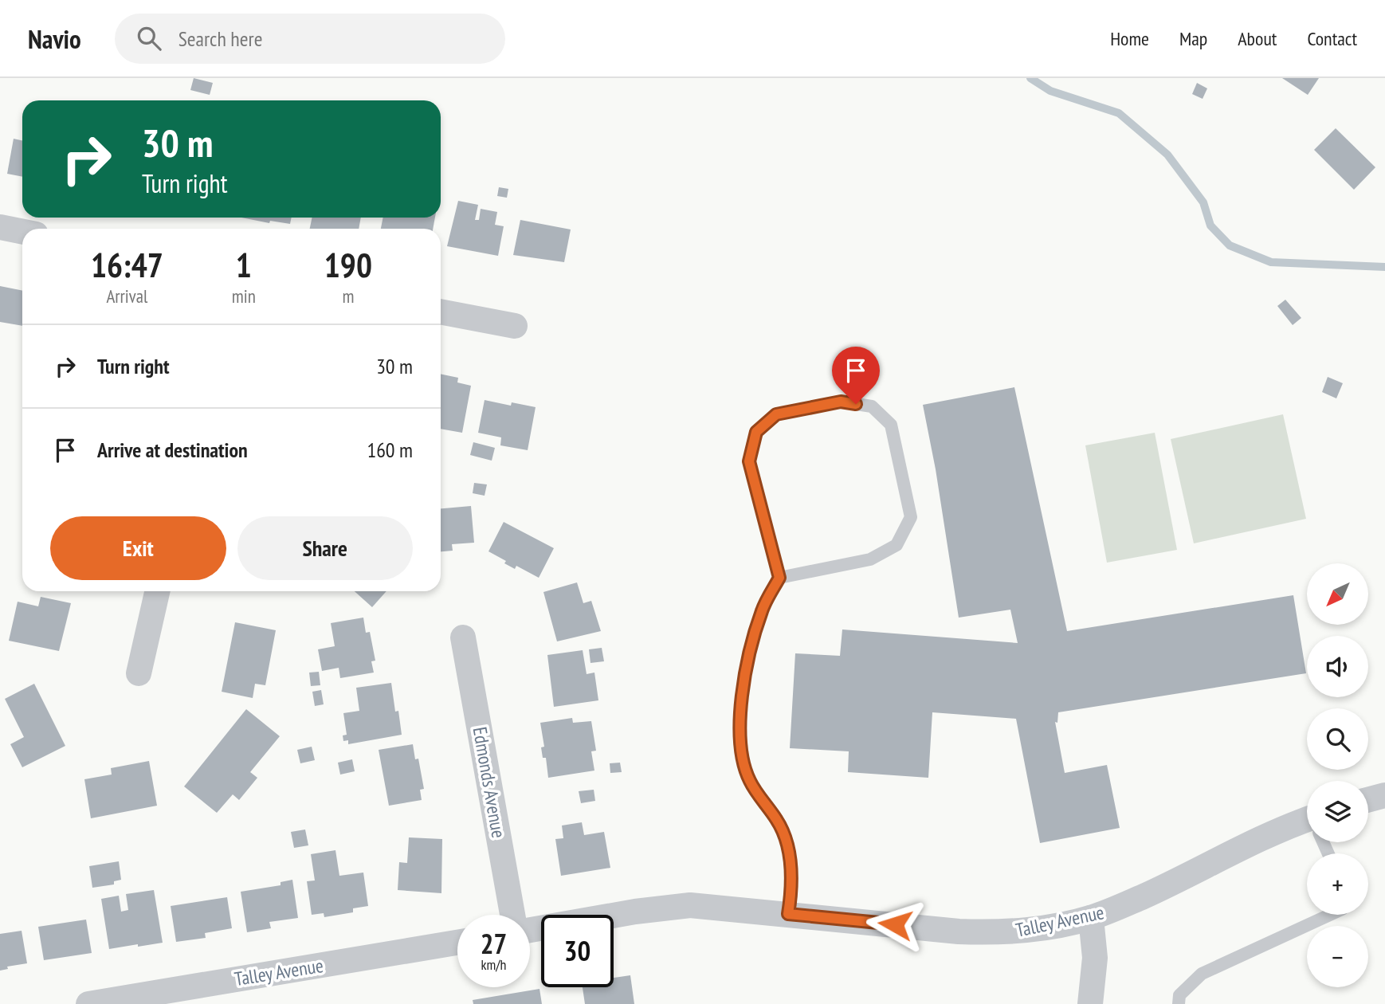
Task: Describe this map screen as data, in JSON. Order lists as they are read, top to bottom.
{
  "streets": {
    "street": ["Edmonds Avenue", "Talley Avenue"]
  },
  "north": "bottom left",
  "page": {
    "header": "Navio",
    "search": "Search here",
    "nav": [
      "Home",
      "Map",
      "About",
      "Contact"
    ],
    "turn": ["30 m", "Turn right"],
    "eta": [
      "16:47",
      "Arrival",
      "1",
      "min",
      "190",
      "m"
    ],
    "list": [
      {
        "name": "Turn right",
        "value": "30 m"
      },
      {
        "name": "Arrive at destination",
        "value": "160 m"
      }
    ],
    "buttons": ["Exit", "Share"],
    "map_buttons": ["+", "−"],
    "speed": "27 km/h",
    "limit": "30"
  }
}
